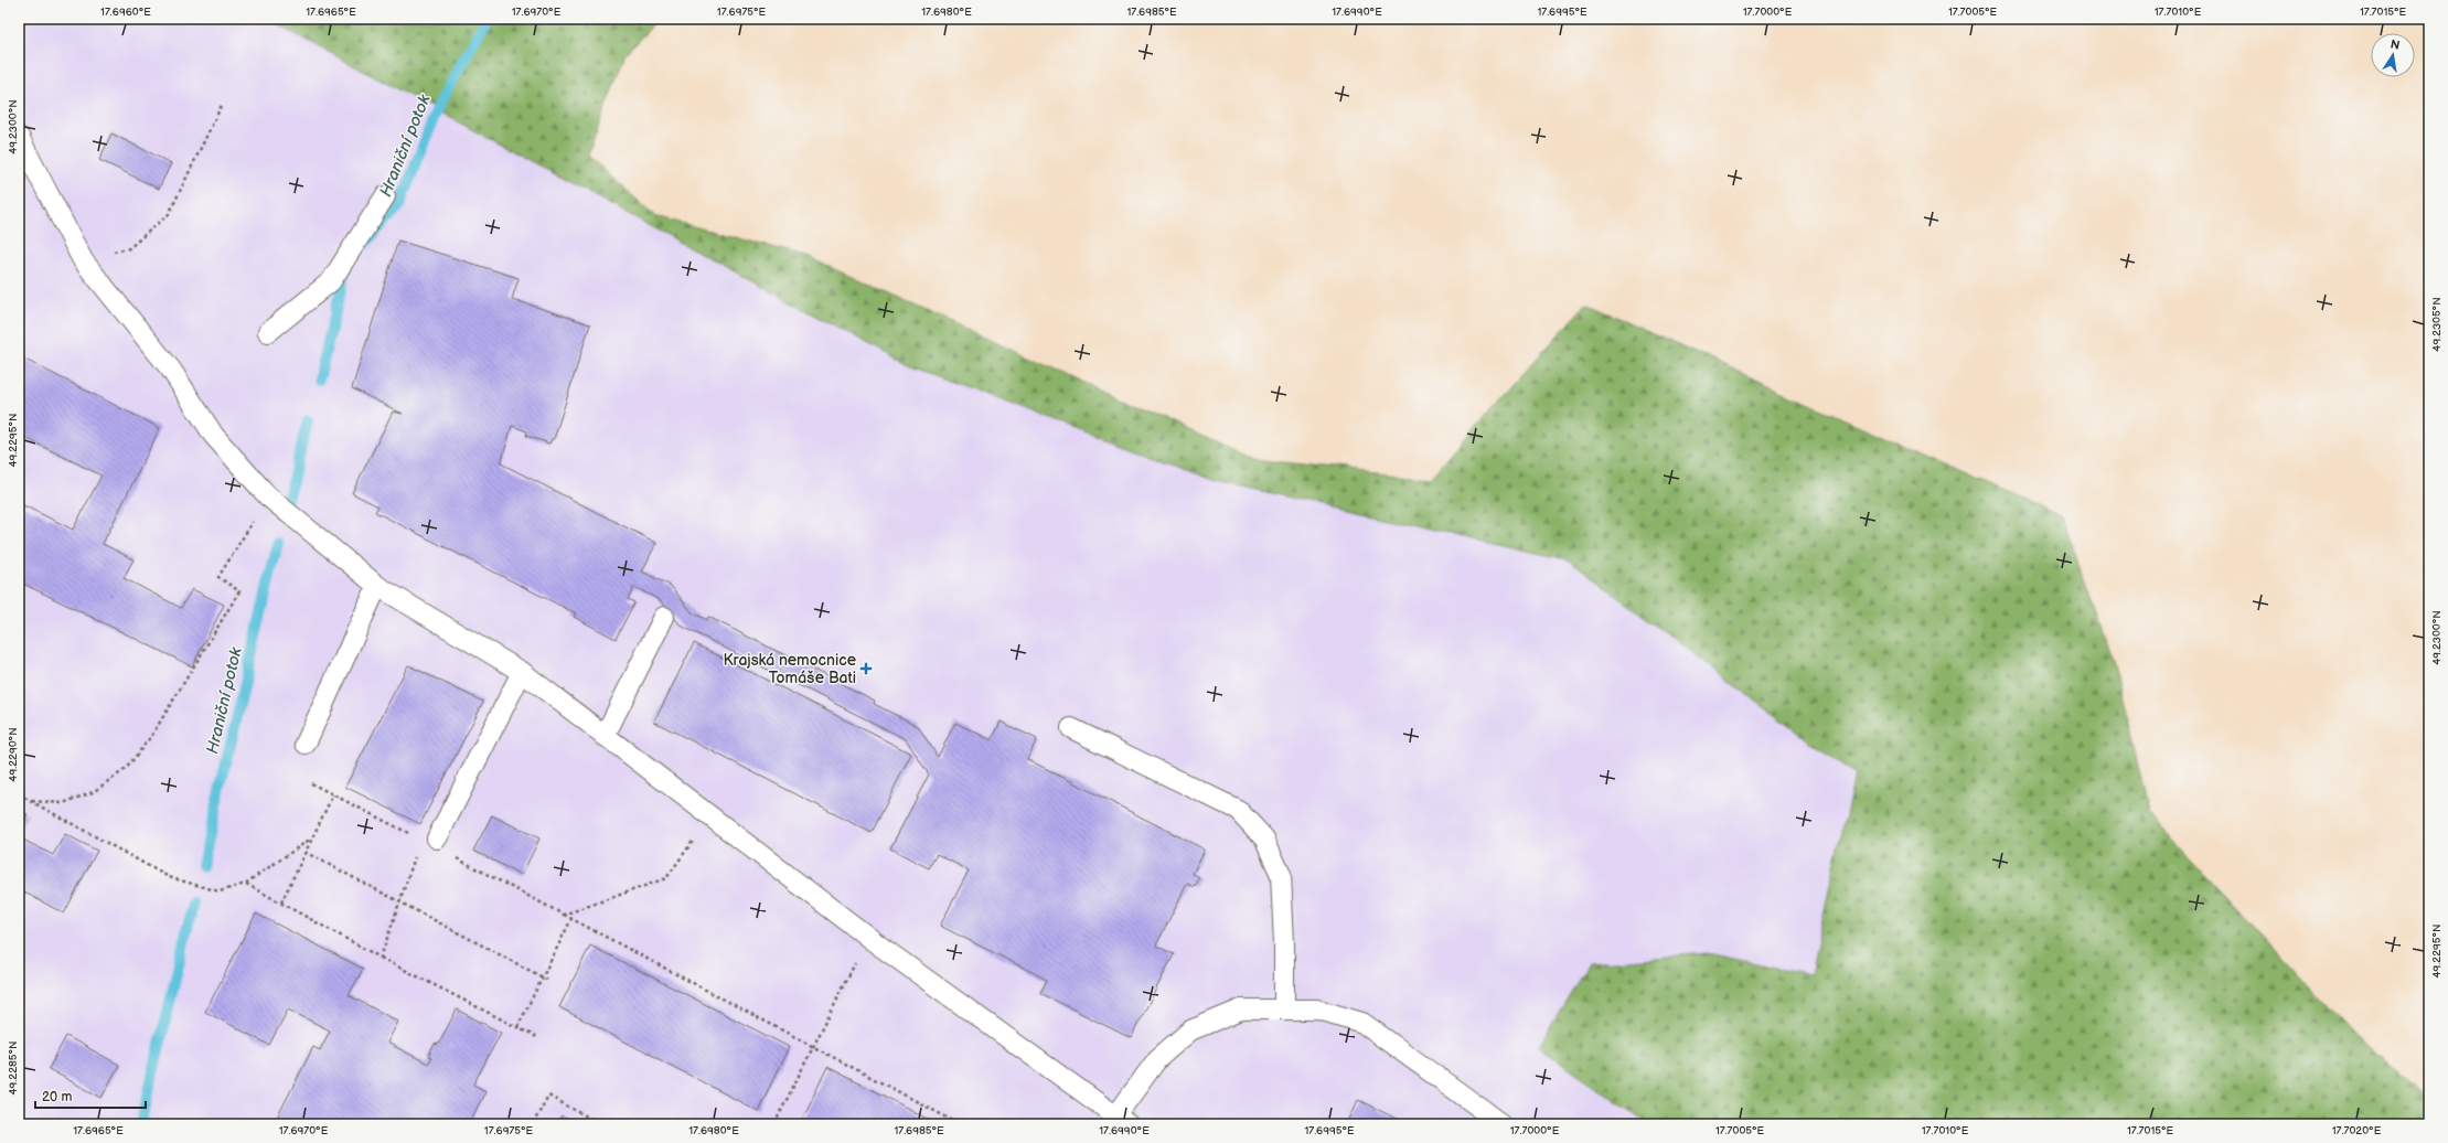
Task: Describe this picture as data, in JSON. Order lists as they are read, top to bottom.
{
  "water": ["Hraniční potok"],
  "places": {
    "health": ["Krajská nemocnice Tomáše Bati"]
  },
  "scale_bar": "20 m",
  "north": "top",
  "coordinates": [
    "17.6960°E",
    "17.6965°E",
    "17.6970°E",
    "17.6975°E",
    "17.6980°E",
    "17.6985°E",
    "17.6990°E",
    "17.6995°E",
    "17.7000°E",
    "17.7005°E",
    "17.7010°E",
    "17.7015°E",
    "49.2300°N",
    "49.2305°N",
    "49.2295°N",
    "49.2290°N",
    "49.2285°N",
    "17.7020°E"
  ]
}
